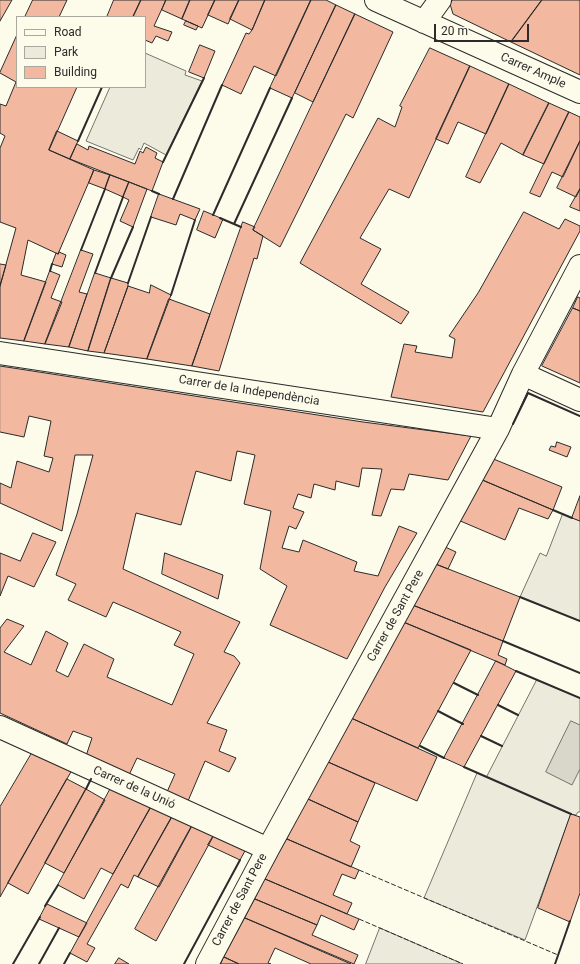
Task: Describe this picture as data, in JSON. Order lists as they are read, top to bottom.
{
  "streets": {
    "street": [
      "Carrer Ample",
      "Carrer de la Independència",
      "Carrer de Sant Pere",
      "Carrer de la Unió"
    ]
  },
  "crossings": [
    ["Carrer de la Independència", "Carrer de Sant Pere"],
    ["Carrer de Sant Pere", "Carrer de la Unió"]
  ],
  "legend": ["Road", "Park", "Building"],
  "scale_bar": "20 m"
}
